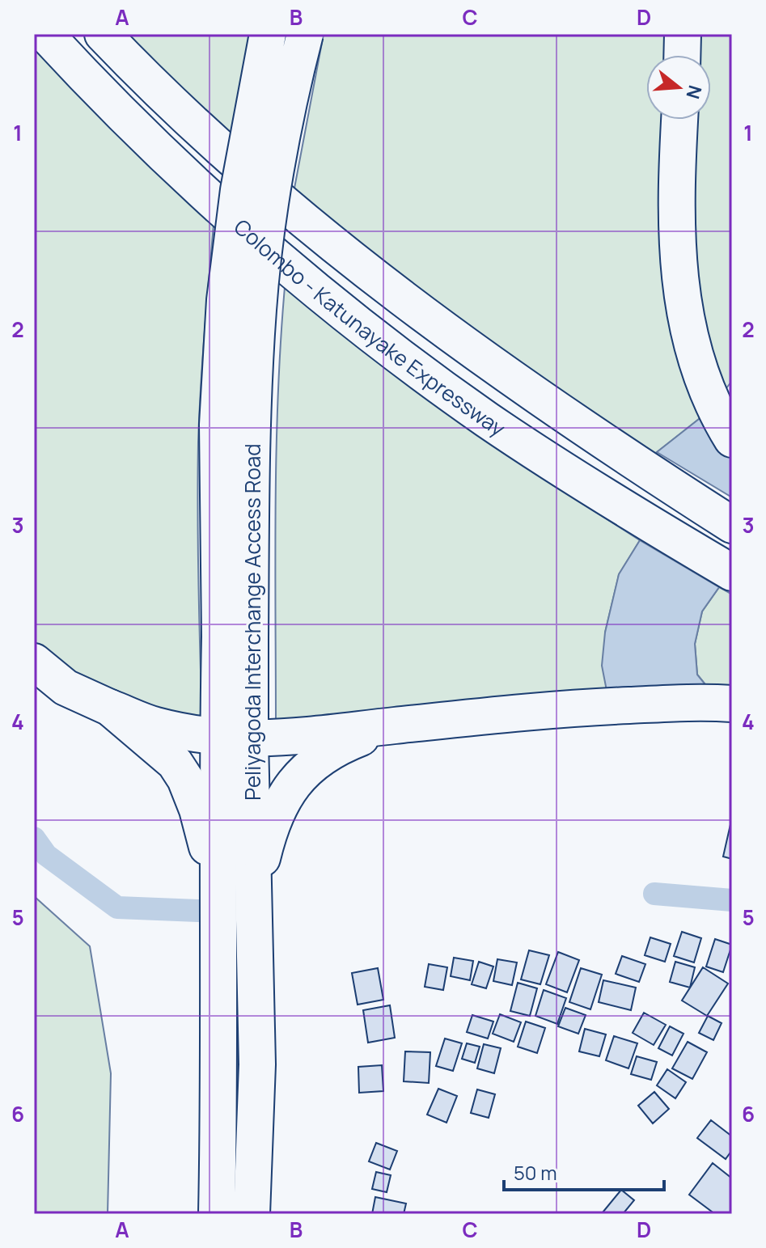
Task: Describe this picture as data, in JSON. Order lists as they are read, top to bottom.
{
  "streets": {
    "highway": ["Colombo - Katunayake Expressway", "Peliyagoda Interchange Access Road"]
  },
  "scale_bar": "50 m",
  "north": "right",
  "grid": {
    "columns": [
      "A",
      "B",
      "C",
      "D"
    ],
    "rows": [
      "1",
      "2",
      "3",
      "4",
      "5",
      "6"
    ]
  }
}
